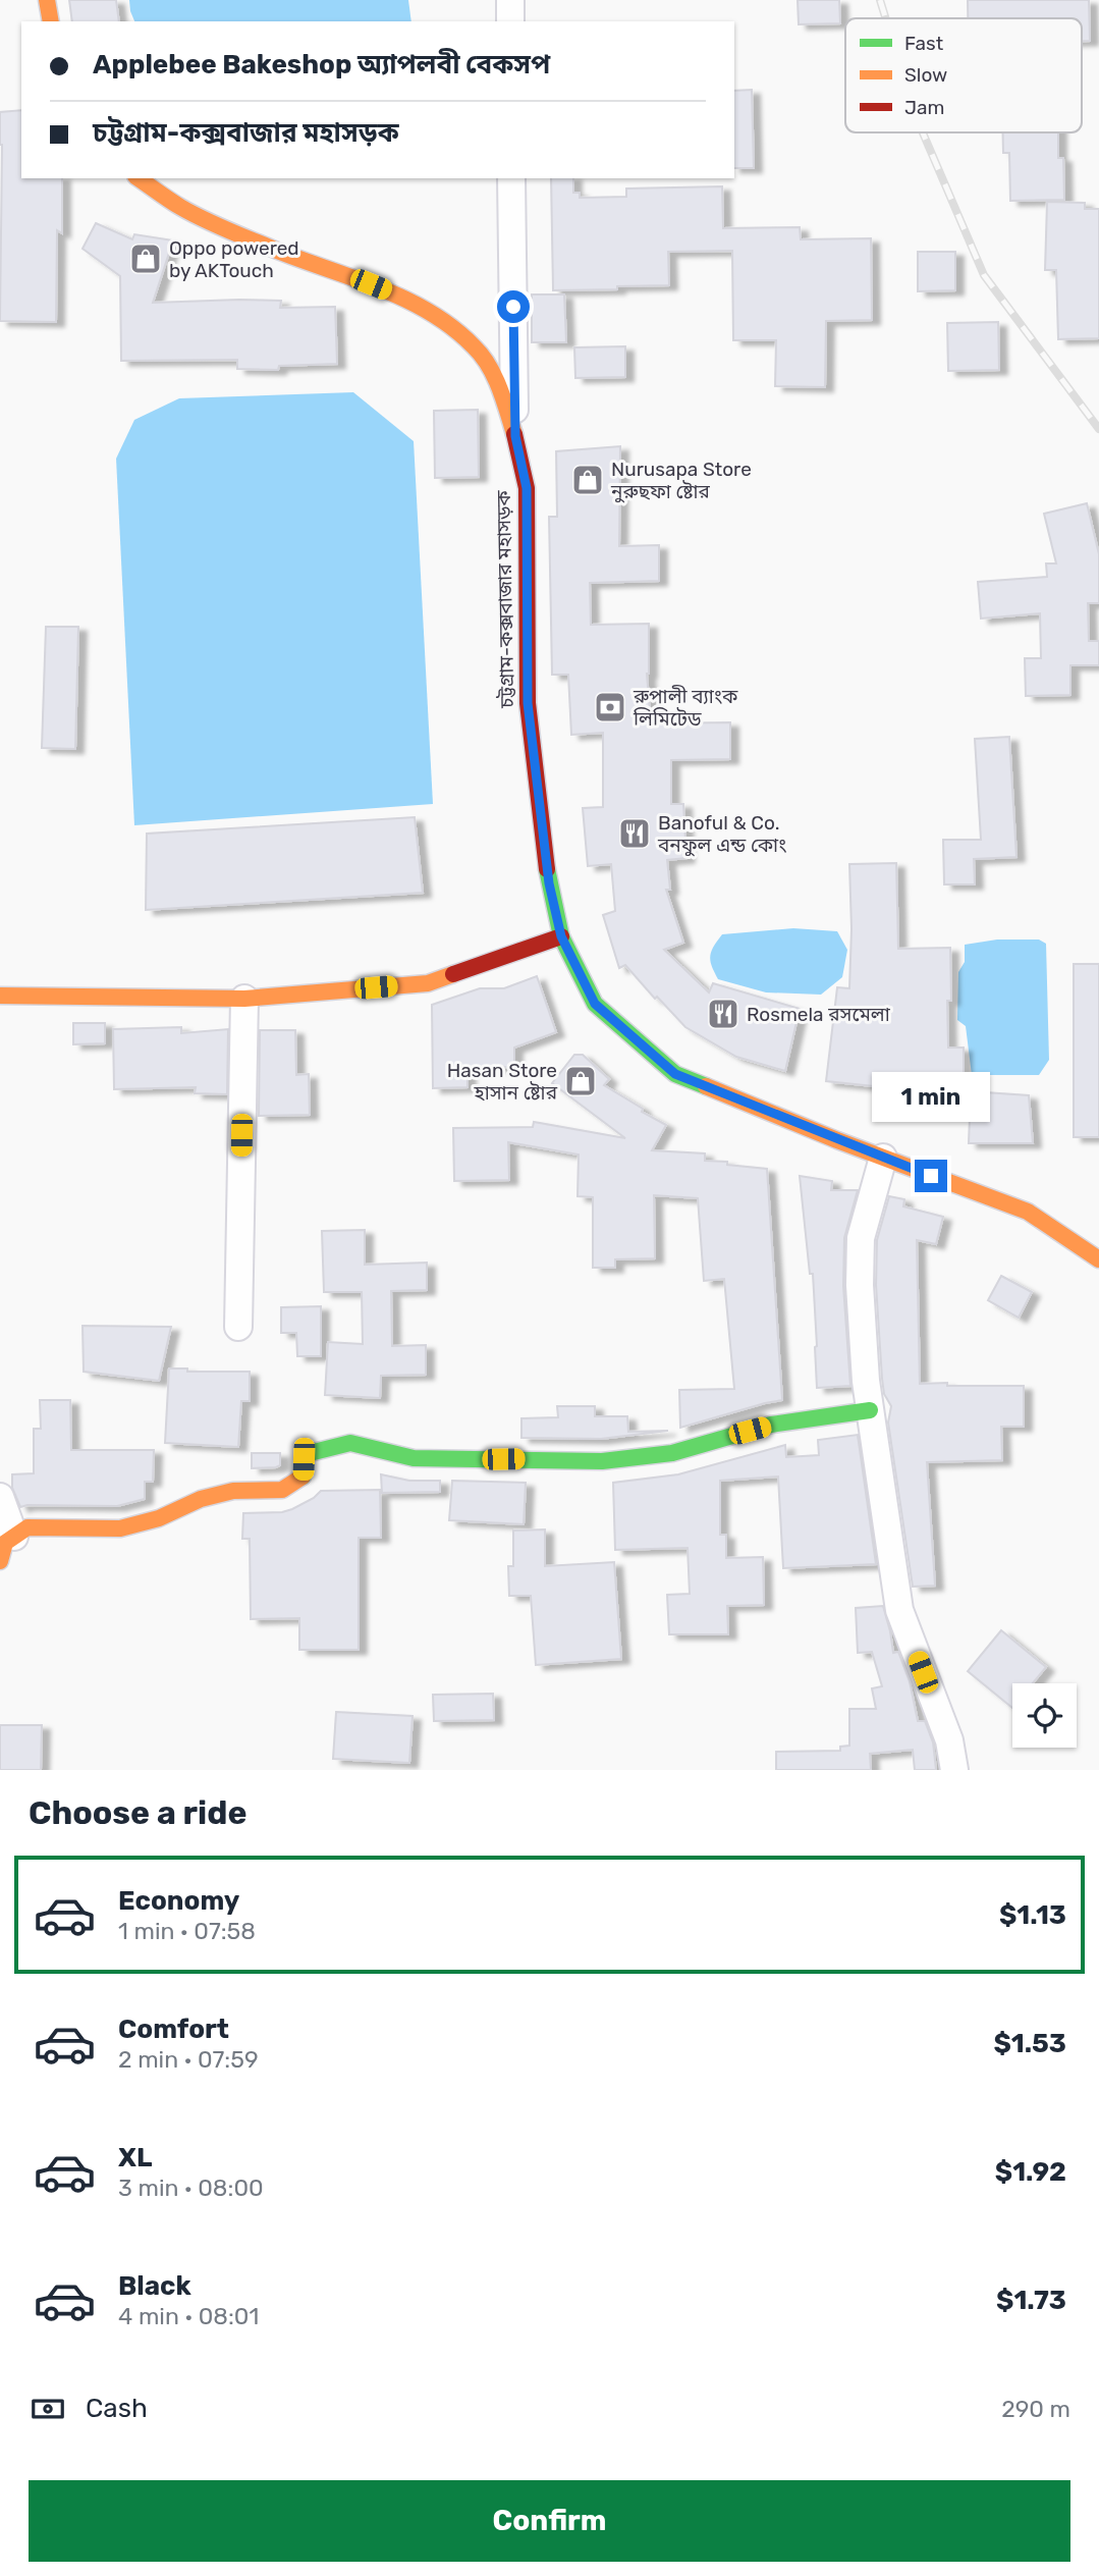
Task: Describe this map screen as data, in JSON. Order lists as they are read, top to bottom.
{
  "streets": {
    "main road": ["চট্টগ্রাম-কক্সবাজার মহাসড়ক"]
  },
  "places": {
    "shop": ["Oppo powered by AKTouch", "Nurusapa Store নুরুছফা ষ্টোর", "Hasan Store হাসান ষ্টোর"],
    "bank": ["রুপালী ব্যাংক লিমিটেড"],
    "restaurant": ["Banoful & Co. বনফুল এন্ড কোং", "Rosmela রসমেলা"]
  },
  "legend": ["Fast", "Slow", "Jam"],
  "page": {
    "banner": ["Applebee Bakeshop অ্যাপলবী বেকসপ", "চট্টগ্রাম-কক্সবাজার মহাসড়ক"],
    "bubble": "1 min",
    "heading": "Choose a ride",
    "list": [
      {
        "name": "Economy",
        "note": "1 min · 07:58",
        "value": "$1.13"
      },
      {
        "name": "Comfort",
        "note": "2 min · 07:59",
        "value": "$1.53"
      },
      {
        "name": "XL",
        "note": "3 min · 08:00",
        "value": "$1.92"
      },
      {
        "name": "Black",
        "note": "4 min · 08:01",
        "value": "$1.73"
      }
    ],
    "pay": ["Cash", "290 m"],
    "buttons": "Confirm"
  }
}
